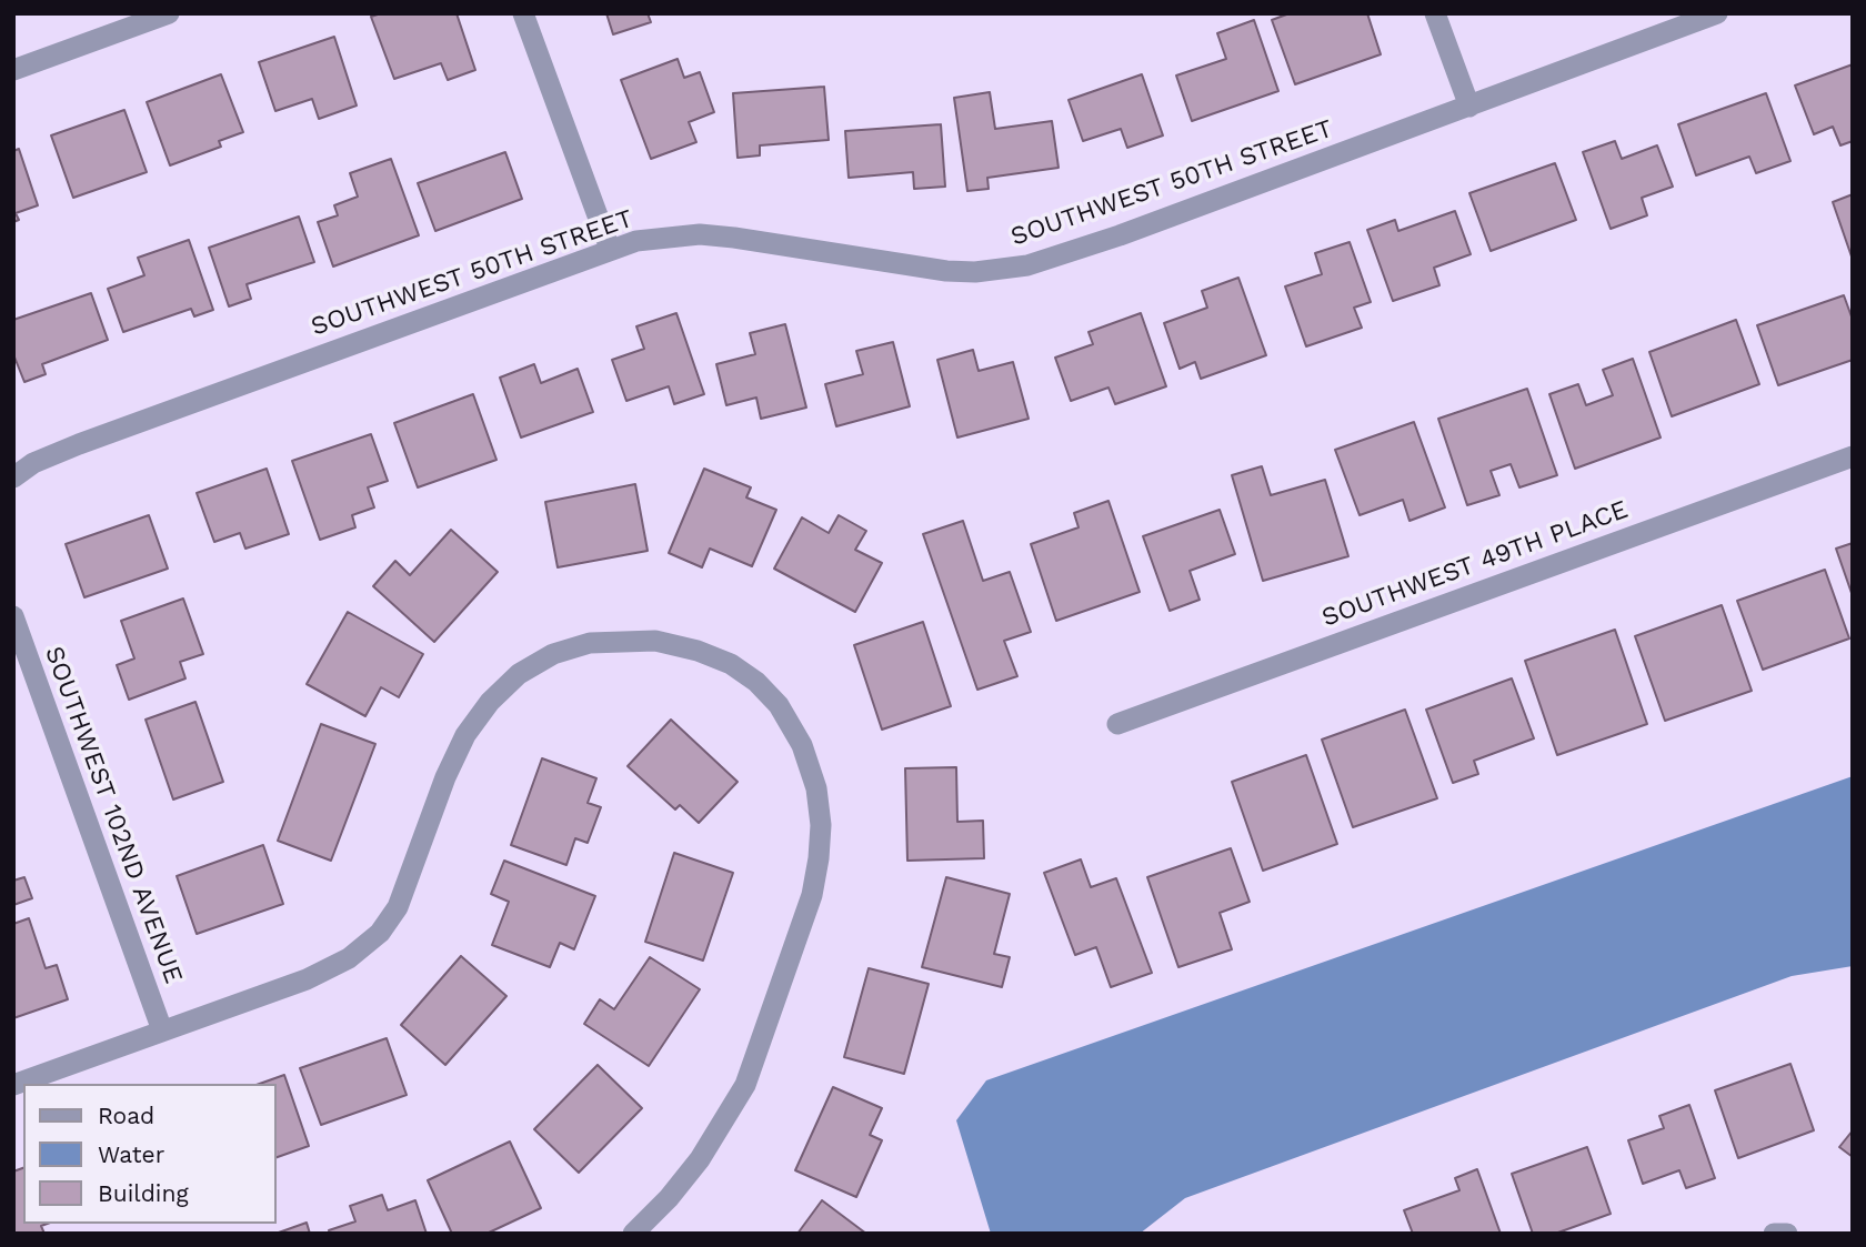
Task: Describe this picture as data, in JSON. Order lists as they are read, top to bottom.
{
  "streets": {
    "street": ["SOUTHWEST 50TH STREET", "SOUTHWEST 49TH PLACE", "SOUTHWEST 102ND AVENUE"]
  },
  "legend": ["Road", "Water", "Building"]
}
